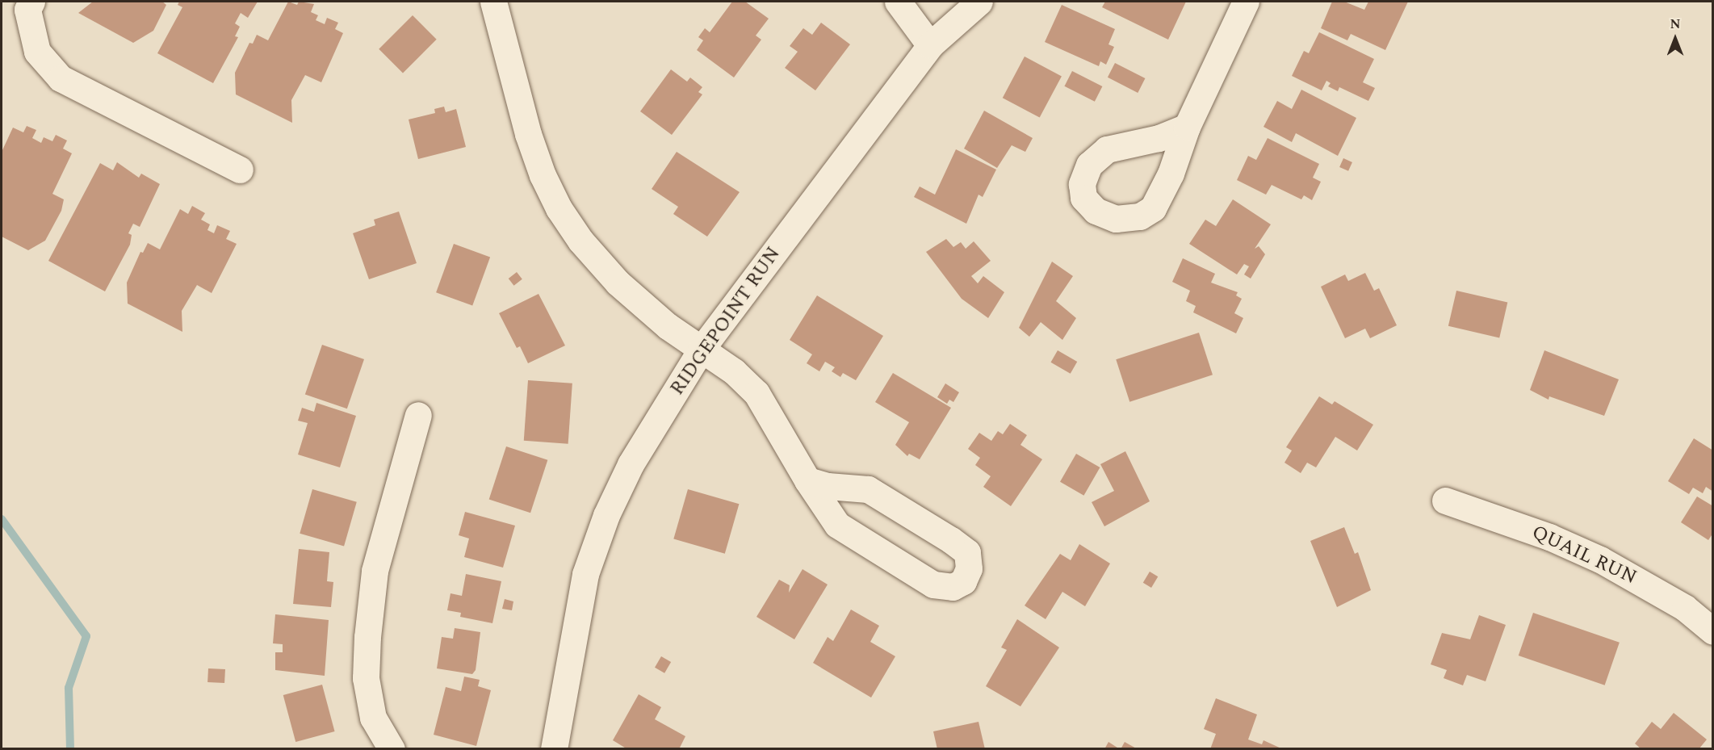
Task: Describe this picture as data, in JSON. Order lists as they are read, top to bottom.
{
  "streets": {
    "street": ["RIDGEPOINT RUN", "QUAIL RUN"]
  },
  "north": "top"
}
